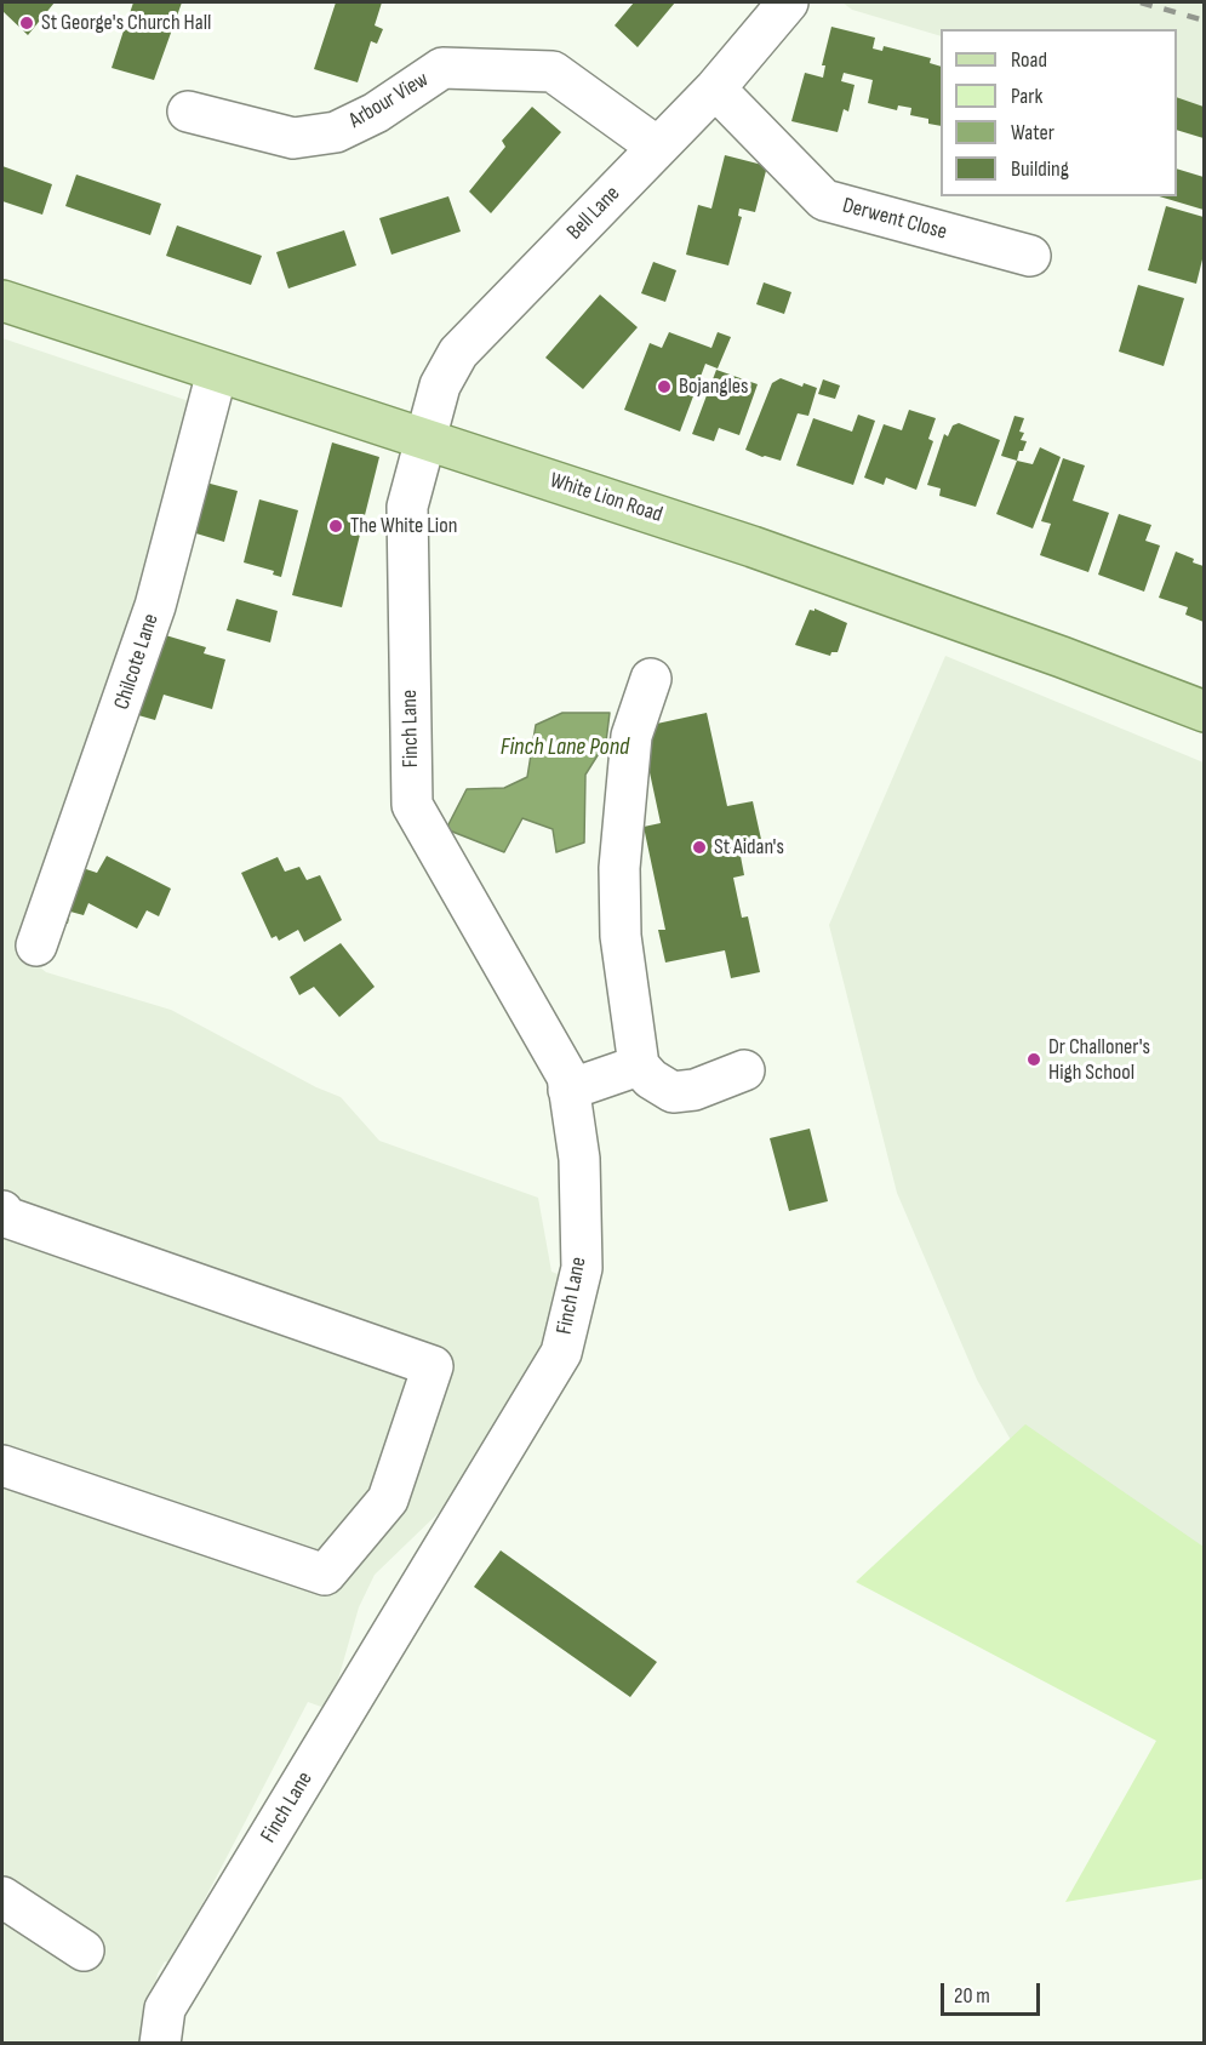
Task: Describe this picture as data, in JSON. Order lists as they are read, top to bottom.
{
  "streets": {
    "main road": ["White Lion Road"],
    "street": [
      "Arbour View",
      "Bell Lane",
      "Derwent Close",
      "Chilcote Lane",
      "Finch Lane"
    ]
  },
  "crossings": [
    ["Arbour View", "Bell Lane"],
    ["Bell Lane", "Derwent Close"],
    ["Bell Lane", "White Lion Road"],
    ["Bell Lane", "Finch Lane"],
    ["White Lion Road", "Chilcote Lane"],
    ["White Lion Road", "Finch Lane"]
  ],
  "water": ["Finch Lane Pond"],
  "places": [
    "St George's Church Hall",
    "Bojangles",
    "The White Lion",
    "St Aidan's",
    "Dr Challoner's High School"
  ],
  "legend": [
    "Road",
    "Park",
    "Water",
    "Building"
  ],
  "scale_bar": "20 m"
}
